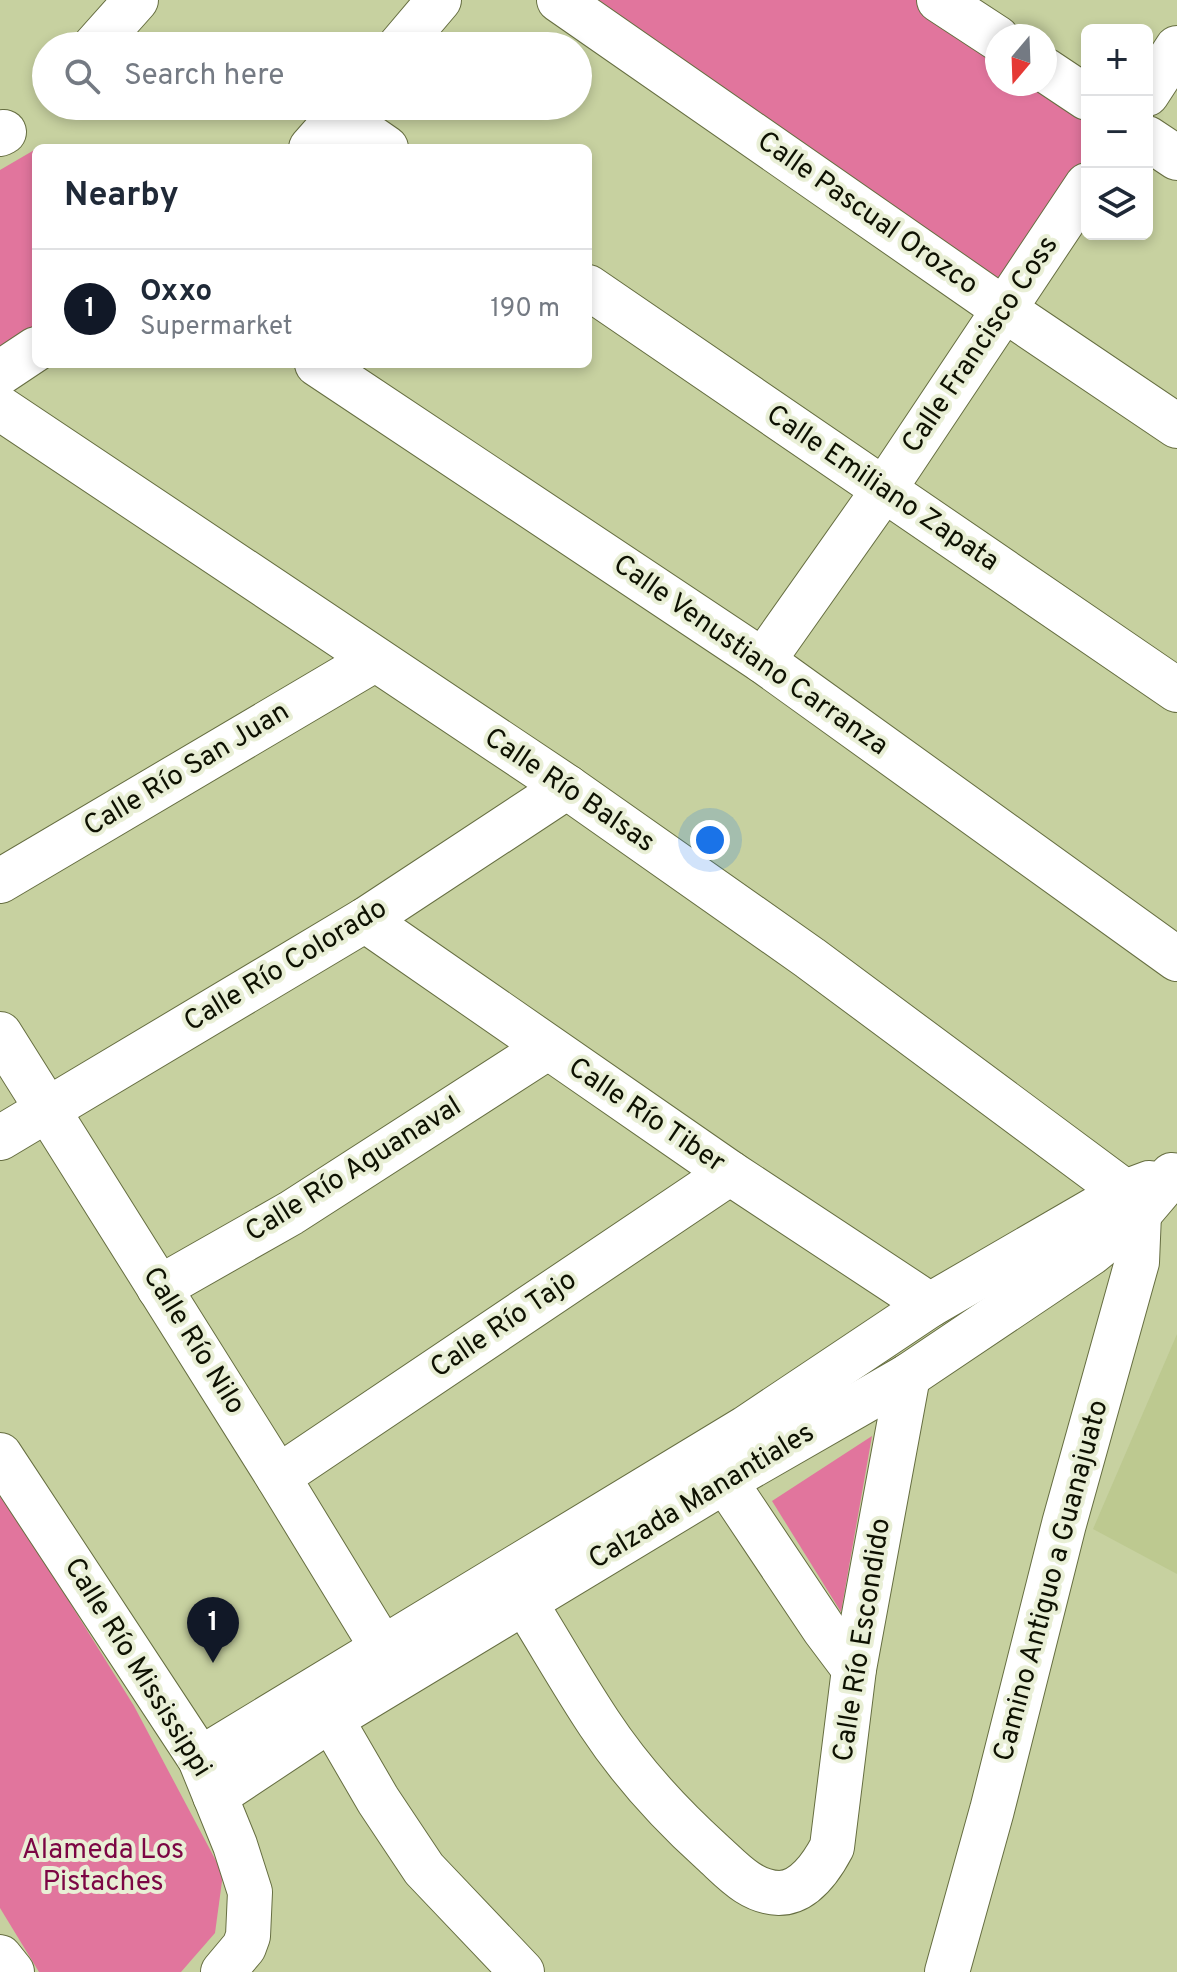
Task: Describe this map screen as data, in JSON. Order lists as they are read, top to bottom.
{
  "streets": {
    "street": [
      "Calle Pascual Orozco",
      "Calle Francisco Coss",
      "Calle Emiliano Zapata",
      "Calle Venustiano Carranza",
      "Calle Río San Juan",
      "Calle Río Balsas",
      "Calle Río Colorado",
      "Calle Río Tiber",
      "Calle Río Aguanaval",
      "Calle Río Tajo",
      "Calle Río Nilo",
      "Calzada Manantiales",
      "Camino Antiguo a Guanajuato",
      "Calle Río Escondido",
      "Calle Río Mississippi"
    ]
  },
  "crossings": [
    ["Calle Pascual Orozco", "Calle Francisco Coss"],
    ["Calle Francisco Coss", "Calle Emiliano Zapata"],
    ["Calle Francisco Coss", "Calle Venustiano Carranza"],
    ["Calle Río San Juan", "Calle Río Balsas"],
    ["Calle Río Balsas", "Calle Río Colorado"],
    ["Calle Río Balsas", "Calzada Manantiales"],
    ["Calle Río Balsas", "Camino Antiguo a Guanajuato"],
    ["Calle Río Colorado", "Calle Río Tiber"],
    ["Calle Río Colorado", "Calle Río Nilo"],
    ["Calle Río Tiber", "Calle Río Aguanaval"],
    ["Calle Río Tiber", "Calle Río Tajo"],
    ["Calle Río Tiber", "Calzada Manantiales"],
    ["Calle Río Aguanaval", "Calle Río Nilo"],
    ["Calle Río Tajo", "Calle Río Nilo"],
    ["Calle Río Nilo", "Calzada Manantiales"],
    ["Calzada Manantiales", "Camino Antiguo a Guanajuato"],
    ["Calzada Manantiales", "Calle Río Escondido"],
    ["Calzada Manantiales", "Calle Río Mississippi"]
  ],
  "parks": ["Alameda Los Pistaches"],
  "north": "bottom",
  "page": {
    "map_buttons": ["+", "−"],
    "search": "Search here",
    "heading": "Nearby",
    "list": [
      {
        "mark": "1",
        "name": "Oxxo",
        "note": "Supermarket",
        "value": "190 m"
      }
    ],
    "pins": "1"
  }
}
